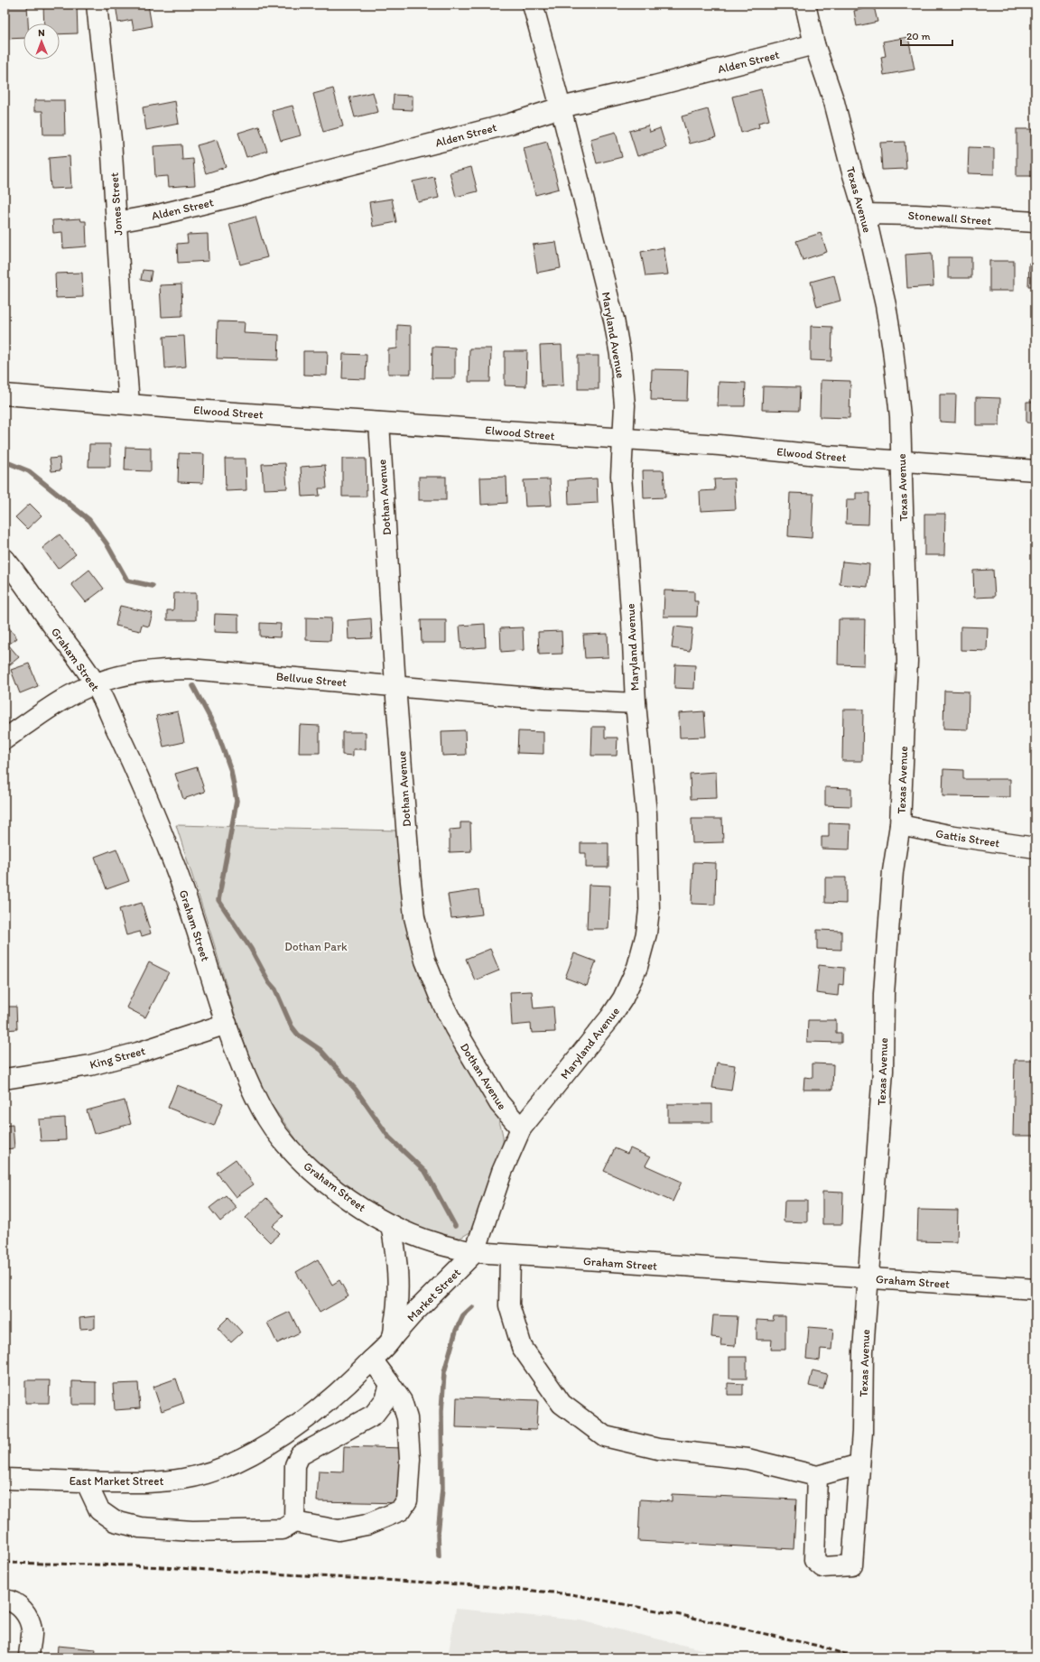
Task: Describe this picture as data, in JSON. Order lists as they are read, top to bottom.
{
  "streets": {
    "street": [
      "Alden Street",
      "Texas Avenue",
      "Jones Street",
      "Stonewall Street",
      "Maryland Avenue",
      "Elwood Street",
      "Dothan Avenue",
      "Graham Street",
      "Bellvue Street",
      "Gattis Street",
      "King Street",
      "Market Street",
      "East Market Street"
    ]
  },
  "crossings": [
    ["Alden Street", "Texas Avenue"],
    ["Alden Street", "Jones Street"],
    ["Alden Street", "Maryland Avenue"],
    ["Texas Avenue", "Stonewall Street"],
    ["Texas Avenue", "Elwood Street"],
    ["Texas Avenue", "Graham Street"],
    ["Texas Avenue", "Gattis Street"],
    ["Jones Street", "Elwood Street"],
    ["Maryland Avenue", "Elwood Street"],
    ["Maryland Avenue", "Dothan Avenue"],
    ["Maryland Avenue", "Graham Street"],
    ["Maryland Avenue", "Bellvue Street"],
    ["Maryland Avenue", "Market Street"],
    ["Elwood Street", "Dothan Avenue"],
    ["Dothan Avenue", "Bellvue Street"],
    ["Graham Street", "Bellvue Street"],
    ["Graham Street", "King Street"],
    ["Graham Street", "Market Street"],
    ["Market Street", "East Market Street"]
  ],
  "parks": ["Dothan Park"],
  "scale_bar": "20 m",
  "north": "top"
}
